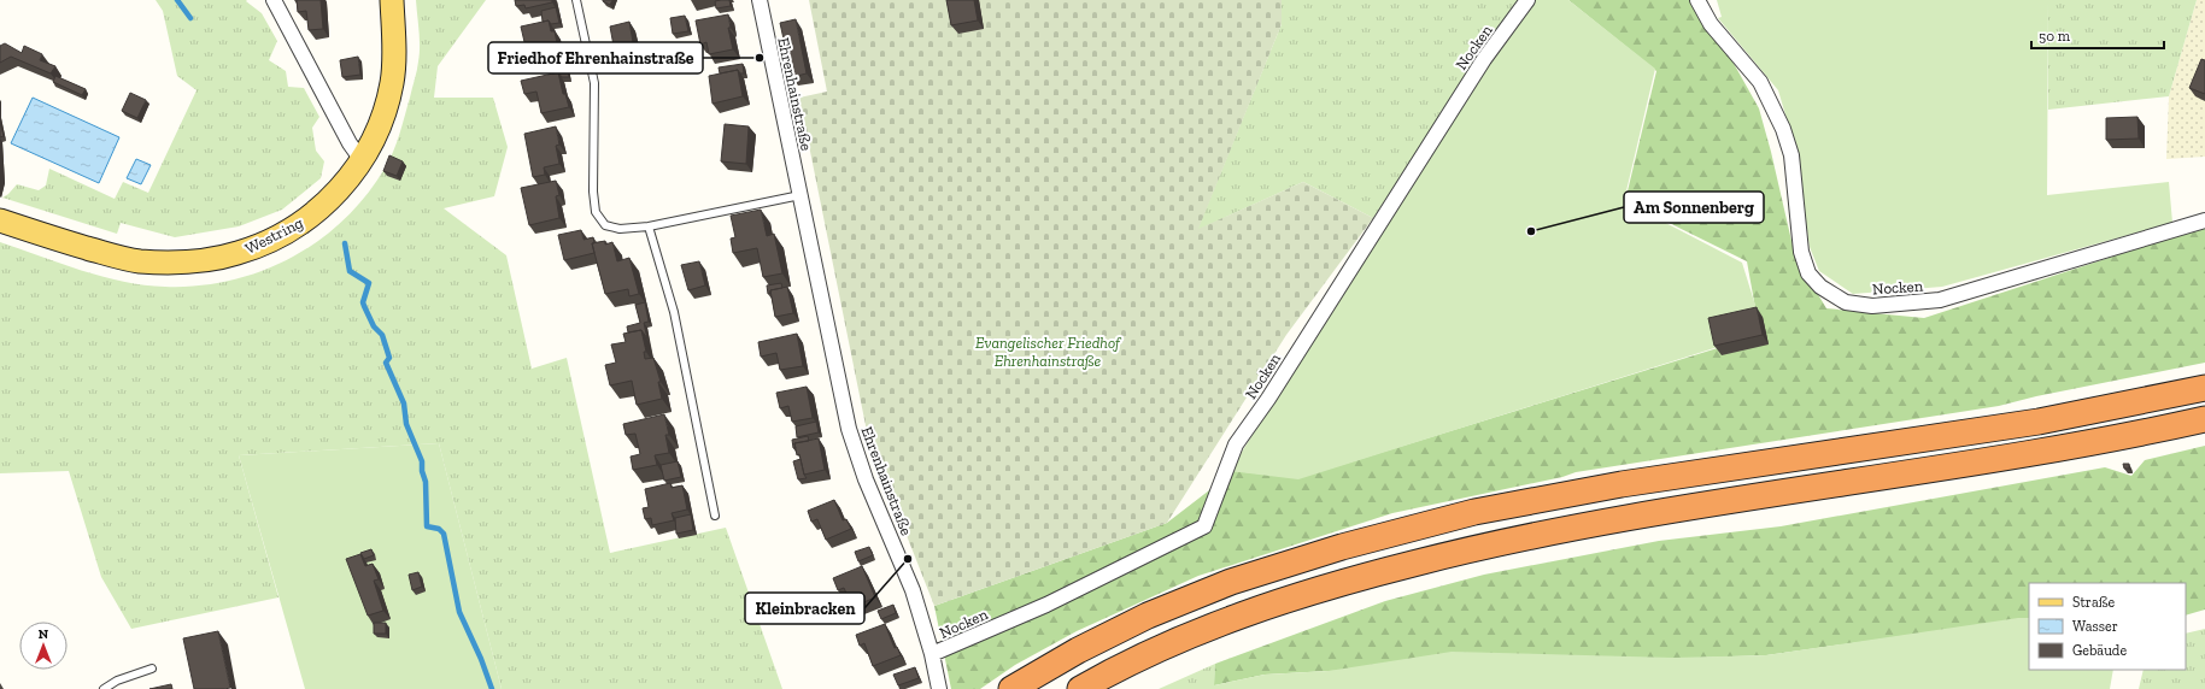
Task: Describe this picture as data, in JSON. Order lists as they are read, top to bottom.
{
  "streets": {
    "main road": ["Westring"],
    "street": ["Nocken", "Ehrenhainstraße"]
  },
  "crossings": [
    ["Nocken", "Ehrenhainstraße"]
  ],
  "parks": ["Evangelischer Friedhof Ehrenhainstraße"],
  "places": ["Friedhof Ehrenhainstraße", "Am Sonnenberg", "Kleinbracken"],
  "legend": ["Straße", "Wasser", "Gebäude"],
  "scale_bar": "50 m",
  "north": "top"
}
